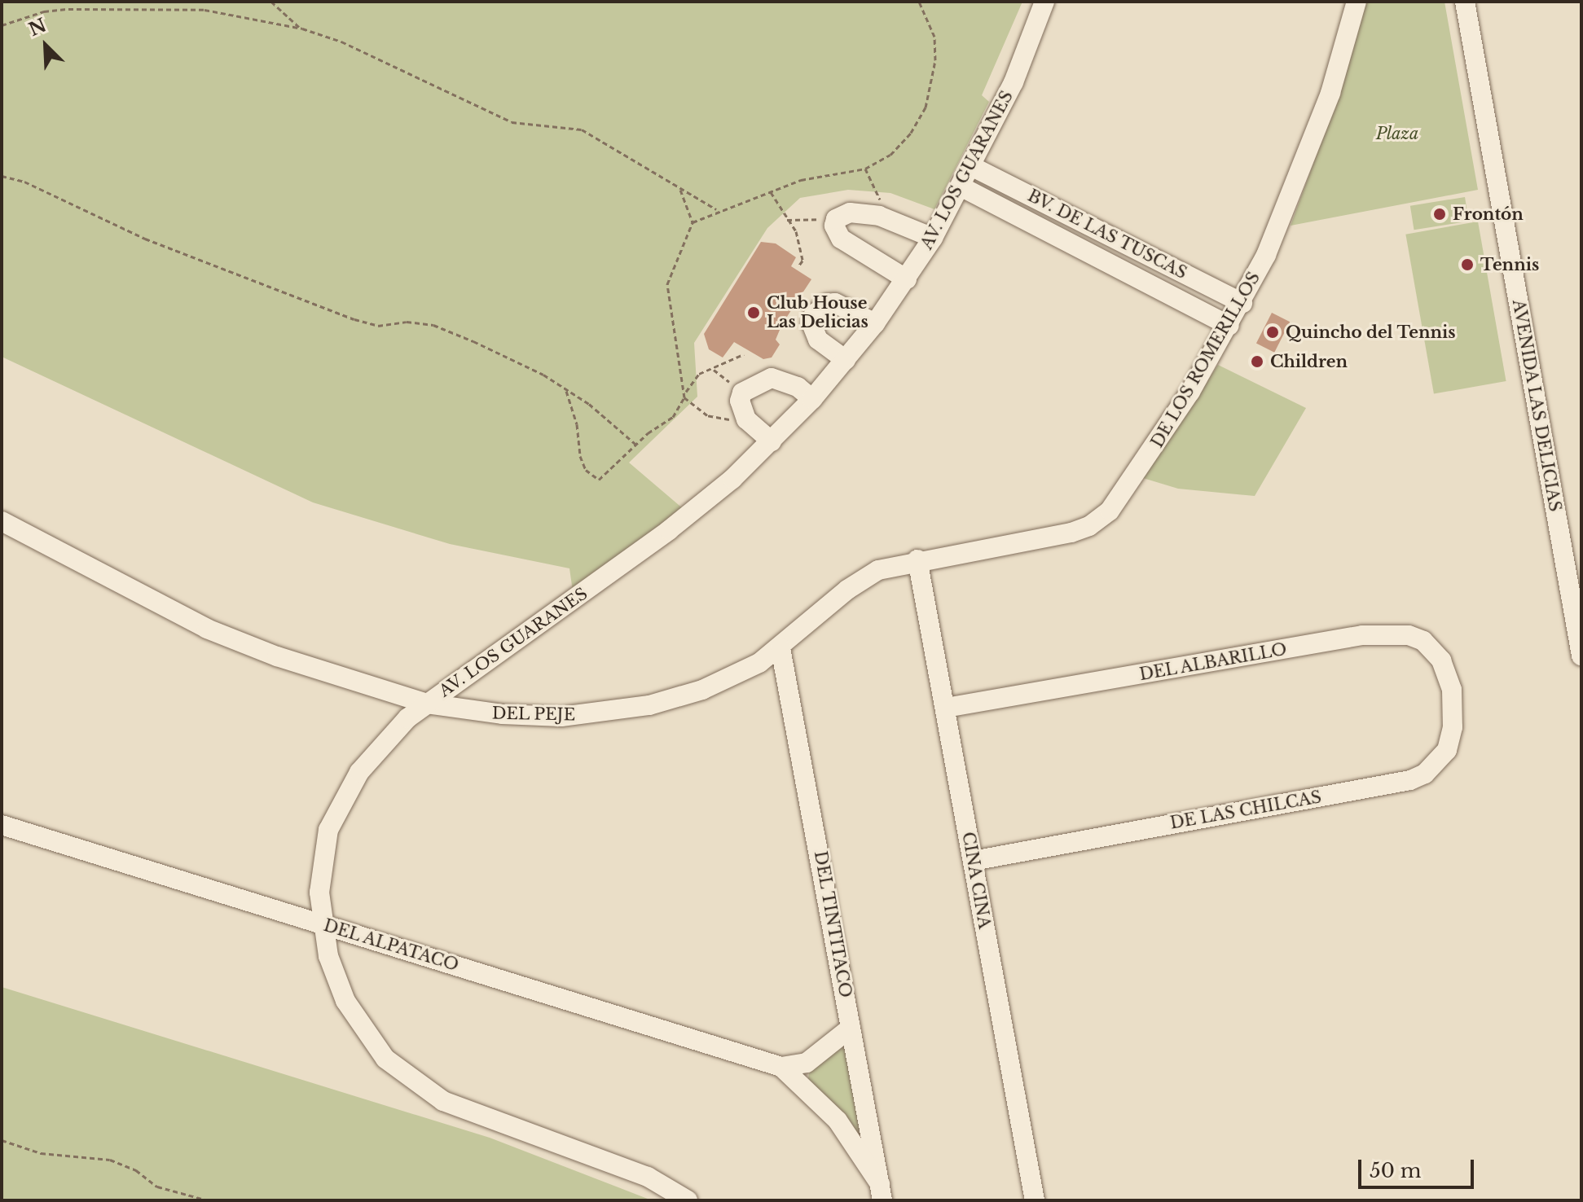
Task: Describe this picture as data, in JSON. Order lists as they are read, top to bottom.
{
  "streets": {
    "street": [
      "AV. LOS GUARANES",
      "BV. DE LAS TUSCAS",
      "DE LOS ROMERILLOS",
      "AVENIDA LAS DELICIAS",
      "DEL ALBARILLO",
      "DEL PEJE",
      "DE LAS CHILCAS",
      "CINA CINA",
      "DEL TINTITACO",
      "DEL ALPATACO"
    ]
  },
  "crossings": [
    ["AV. LOS GUARANES", "BV. DE LAS TUSCAS"],
    ["AV. LOS GUARANES", "DEL PEJE"],
    ["AV. LOS GUARANES", "DEL ALPATACO"],
    ["BV. DE LAS TUSCAS", "DE LOS ROMERILLOS"],
    ["DE LOS ROMERILLOS", "DEL PEJE"],
    ["DEL ALBARILLO", "DE LAS CHILCAS"],
    ["DEL ALBARILLO", "CINA CINA"],
    ["DEL PEJE", "CINA CINA"],
    ["DEL PEJE", "DEL TINTITACO"],
    ["DE LAS CHILCAS", "CINA CINA"],
    ["DEL TINTITACO", "DEL ALPATACO"]
  ],
  "parks": ["Plaza"],
  "places": [
    "Frontón",
    "Tennis",
    "Club House Las Delicias",
    "Quincho del Tennis",
    "Children"
  ],
  "scale_bar": "50 m",
  "north": "top left"
}
